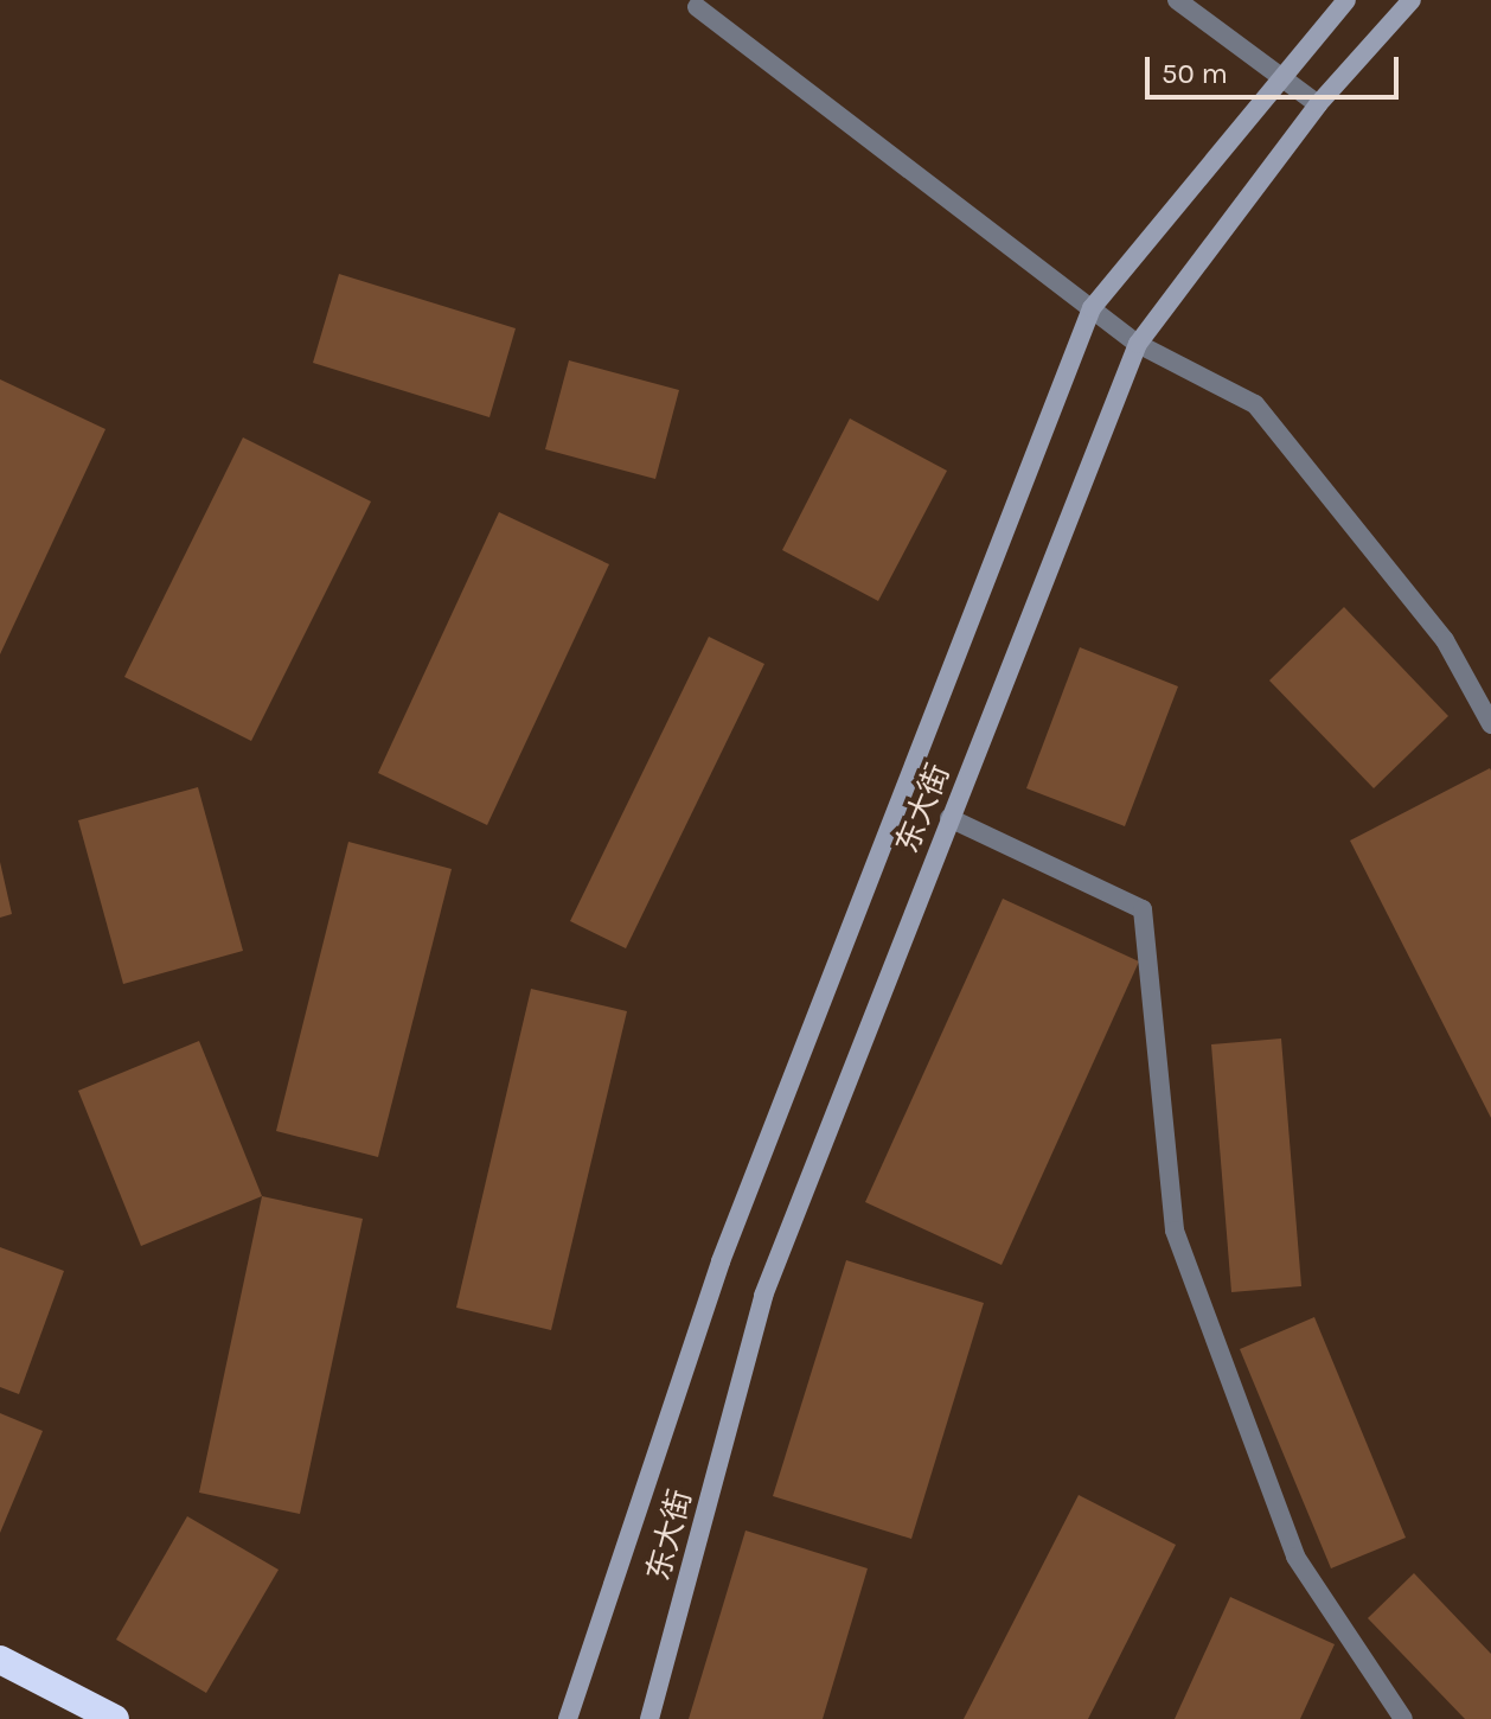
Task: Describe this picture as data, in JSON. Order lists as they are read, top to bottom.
{
  "streets": {
    "main road": ["东大街"]
  },
  "scale_bar": "50 m"
}
